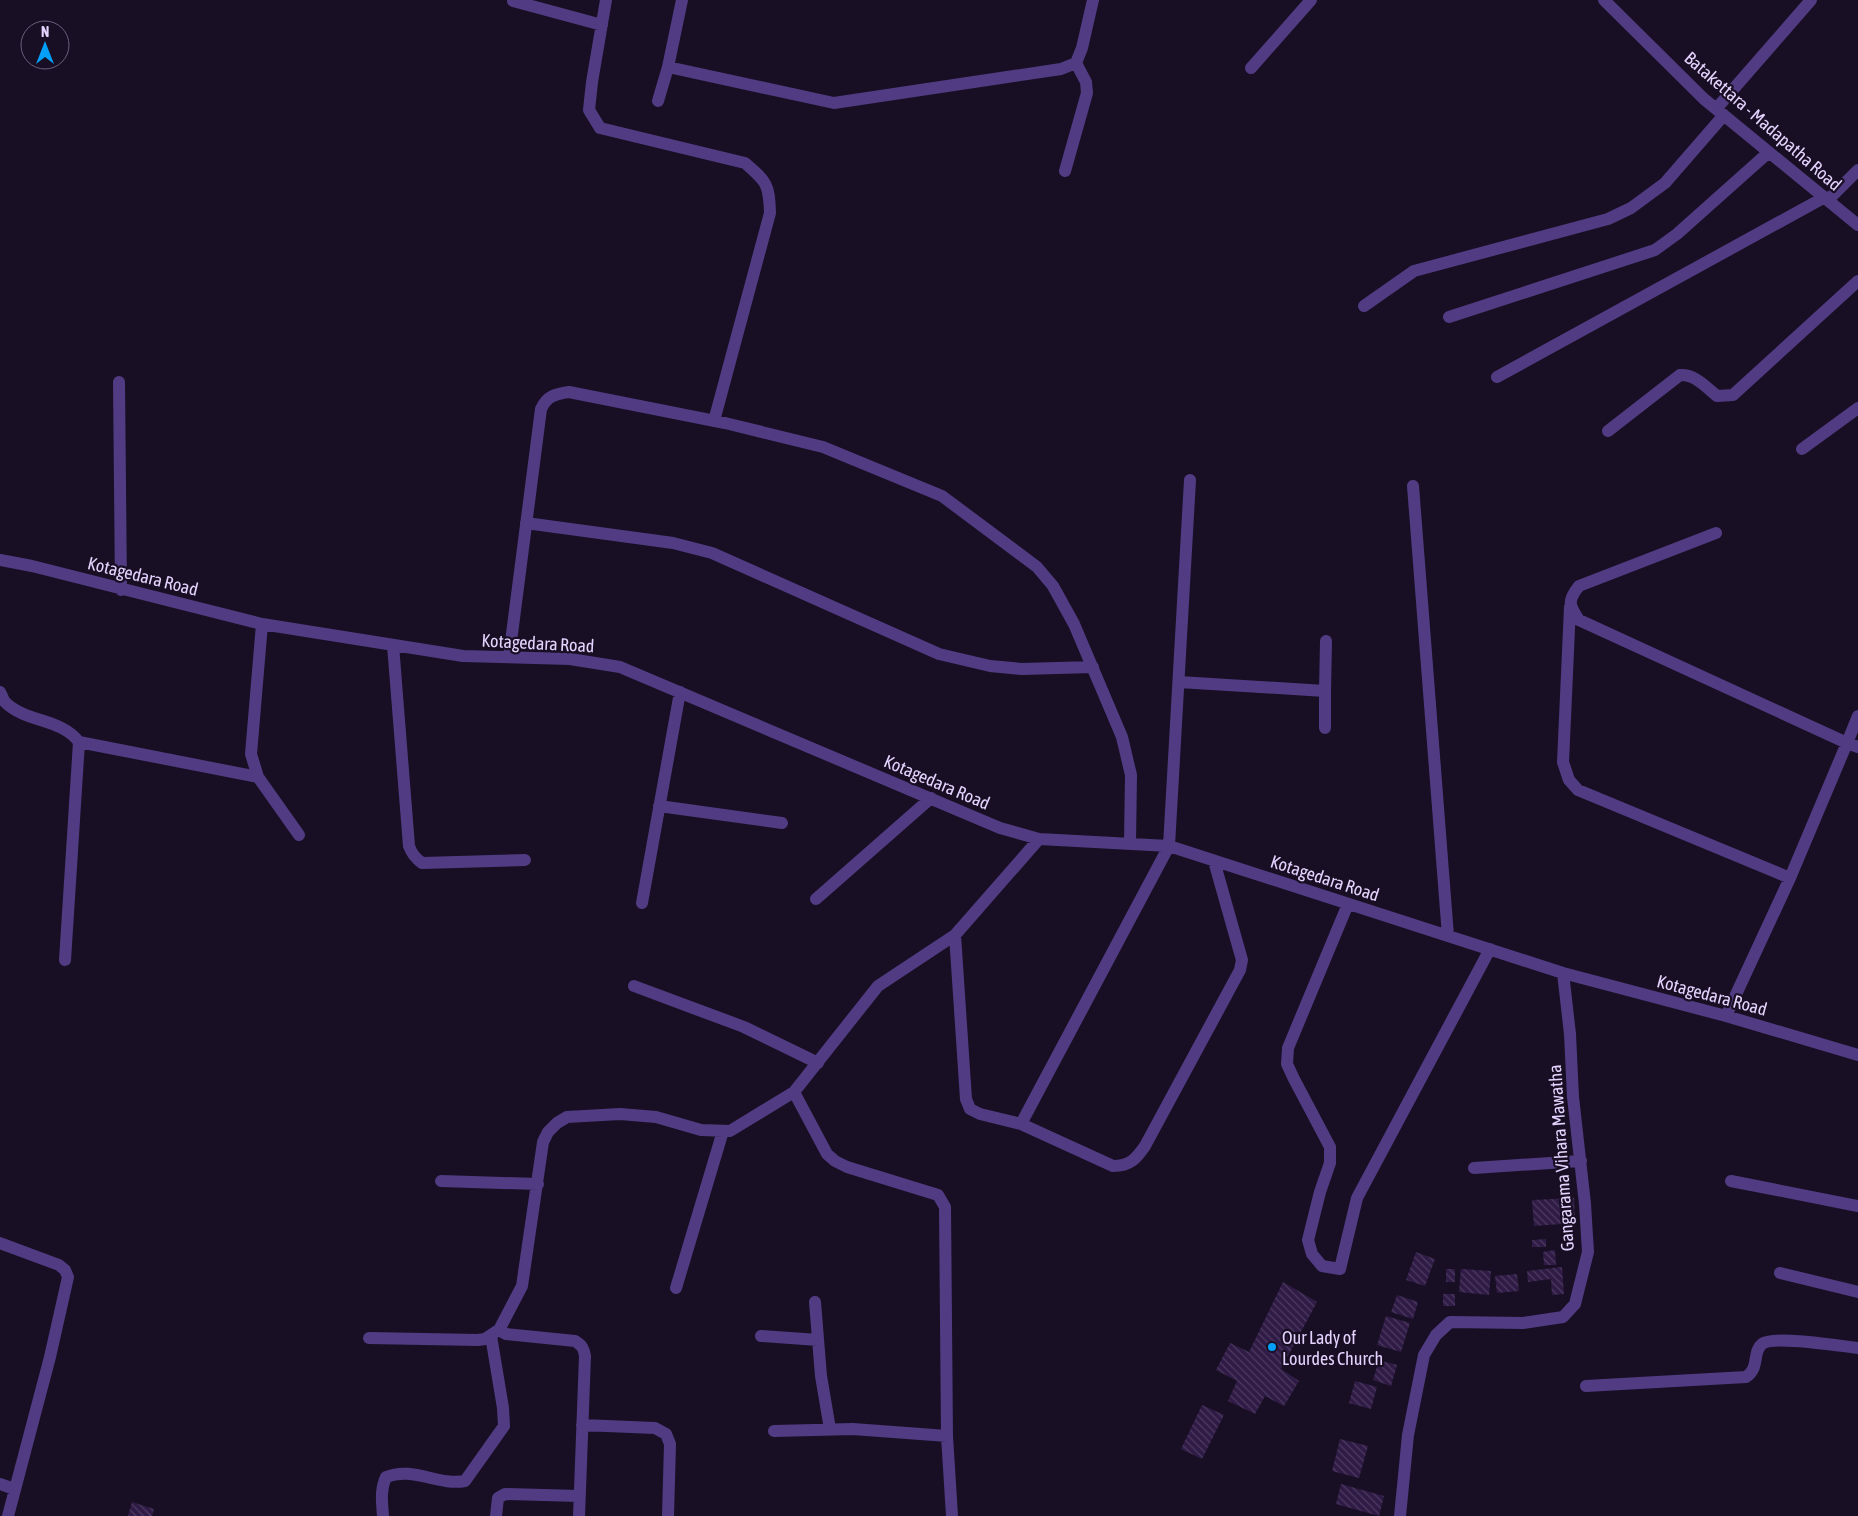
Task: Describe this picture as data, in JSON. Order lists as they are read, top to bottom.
{
  "streets": {
    "street": ["Batakettara - Madapatha Road", "Kotagedara Road", "Gangarama Vihara Mawatha"]
  },
  "crossings": [
    ["Kotagedara Road", "Gangarama Vihara Mawatha"]
  ],
  "places": ["Our Lady of Lourdes Church"],
  "north": "top"
}
